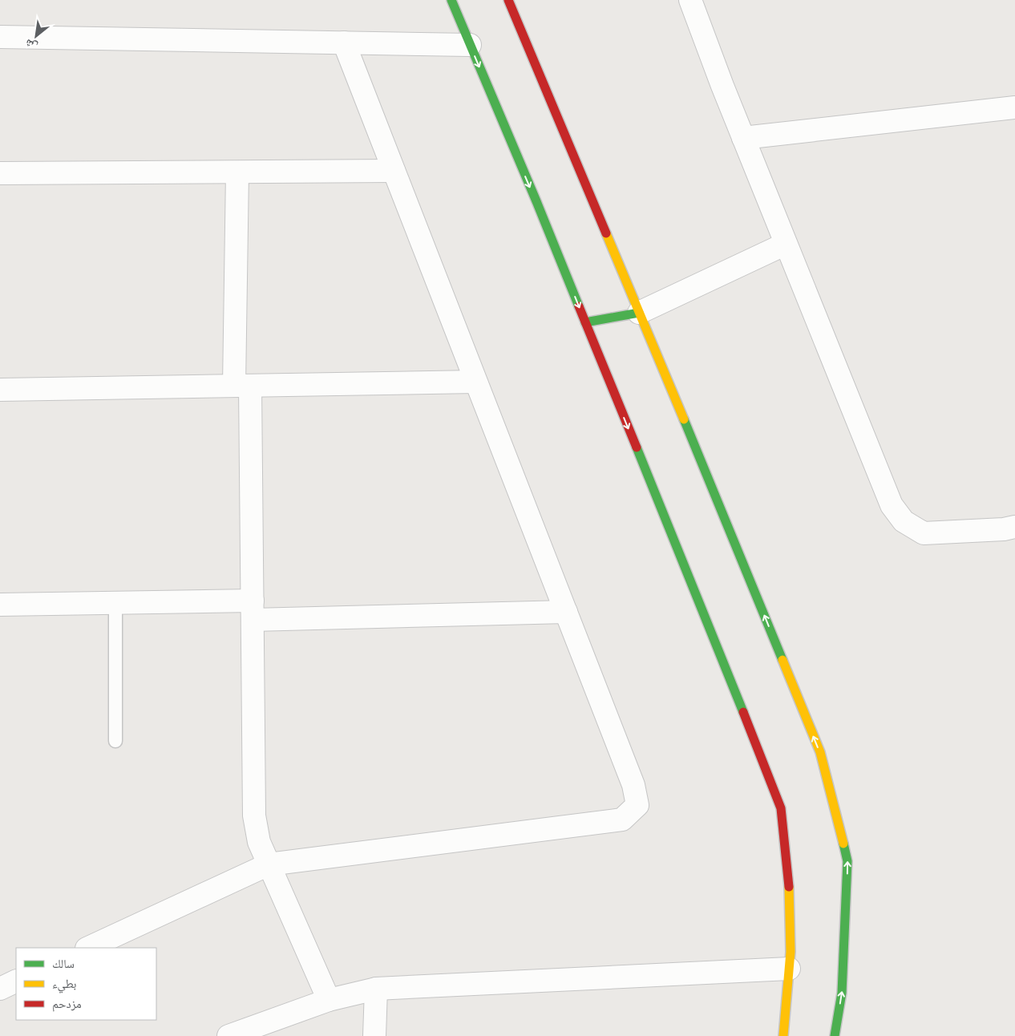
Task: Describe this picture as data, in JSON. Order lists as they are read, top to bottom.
{
  "legend": ["سالك", "بطيء", "مزدحم"],
  "north": "bottom left"
}
